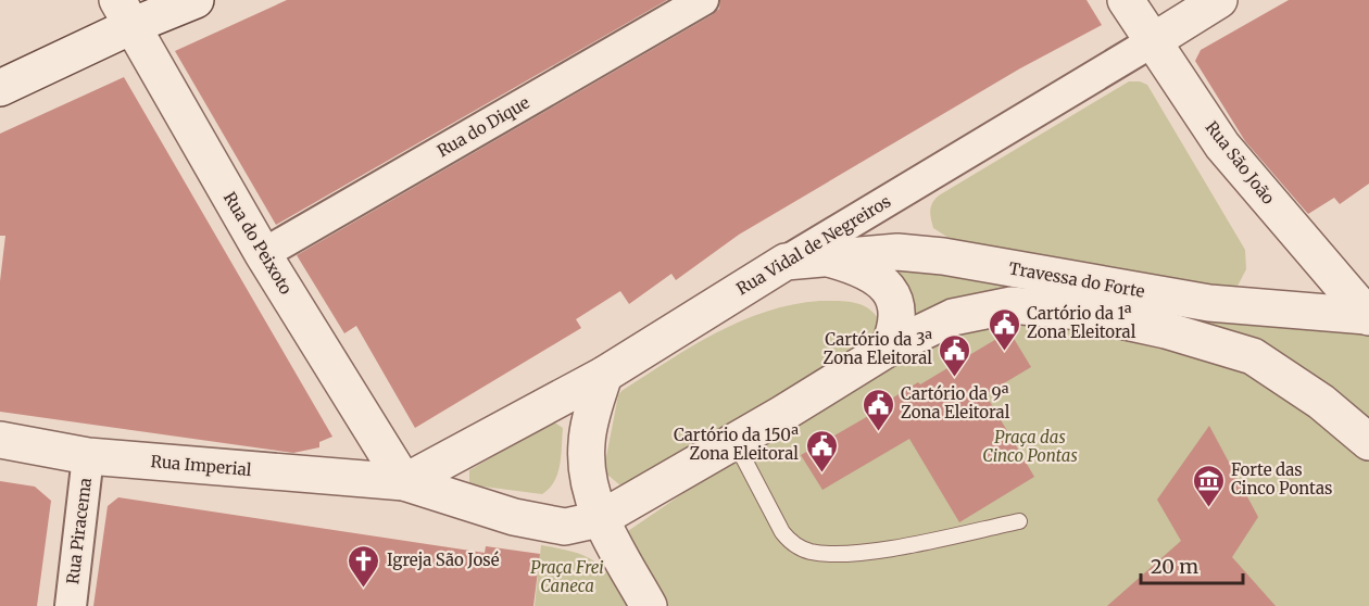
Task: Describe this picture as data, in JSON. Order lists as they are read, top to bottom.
{
  "streets": {
    "street": [
      "Rua do Dique",
      "Rua São João",
      "Rua do Peixoto",
      "Rua Vidal de Negreiros",
      "Travessa do Forte",
      "Rua Imperial",
      "Rua Piracema"
    ]
  },
  "crossings": [
    ["Rua do Dique", "Rua do Peixoto"],
    ["Rua São João", "Rua Vidal de Negreiros"],
    ["Rua São João", "Travessa do Forte"],
    ["Rua do Peixoto", "Rua Vidal de Negreiros"],
    ["Rua do Peixoto", "Rua Imperial"],
    ["Rua Vidal de Negreiros", "Travessa do Forte"],
    ["Rua Vidal de Negreiros", "Rua Imperial"],
    ["Rua Imperial", "Rua Piracema"]
  ],
  "parks": ["Praça das Cinco Pontas", "Praça Frei Caneca"],
  "places": {
    "public building": [
      "Cartório da 1ª Zona Eleitoral",
      "Cartório da 3ª Zona Eleitoral",
      "Cartório da 9ª Zona Eleitoral",
      "Cartório da 150ª Zona Eleitoral"
    ],
    "museum": ["Forte das Cinco Pontas"],
    "church": ["Igreja São José"]
  },
  "scale_bar": "20 m"
}
